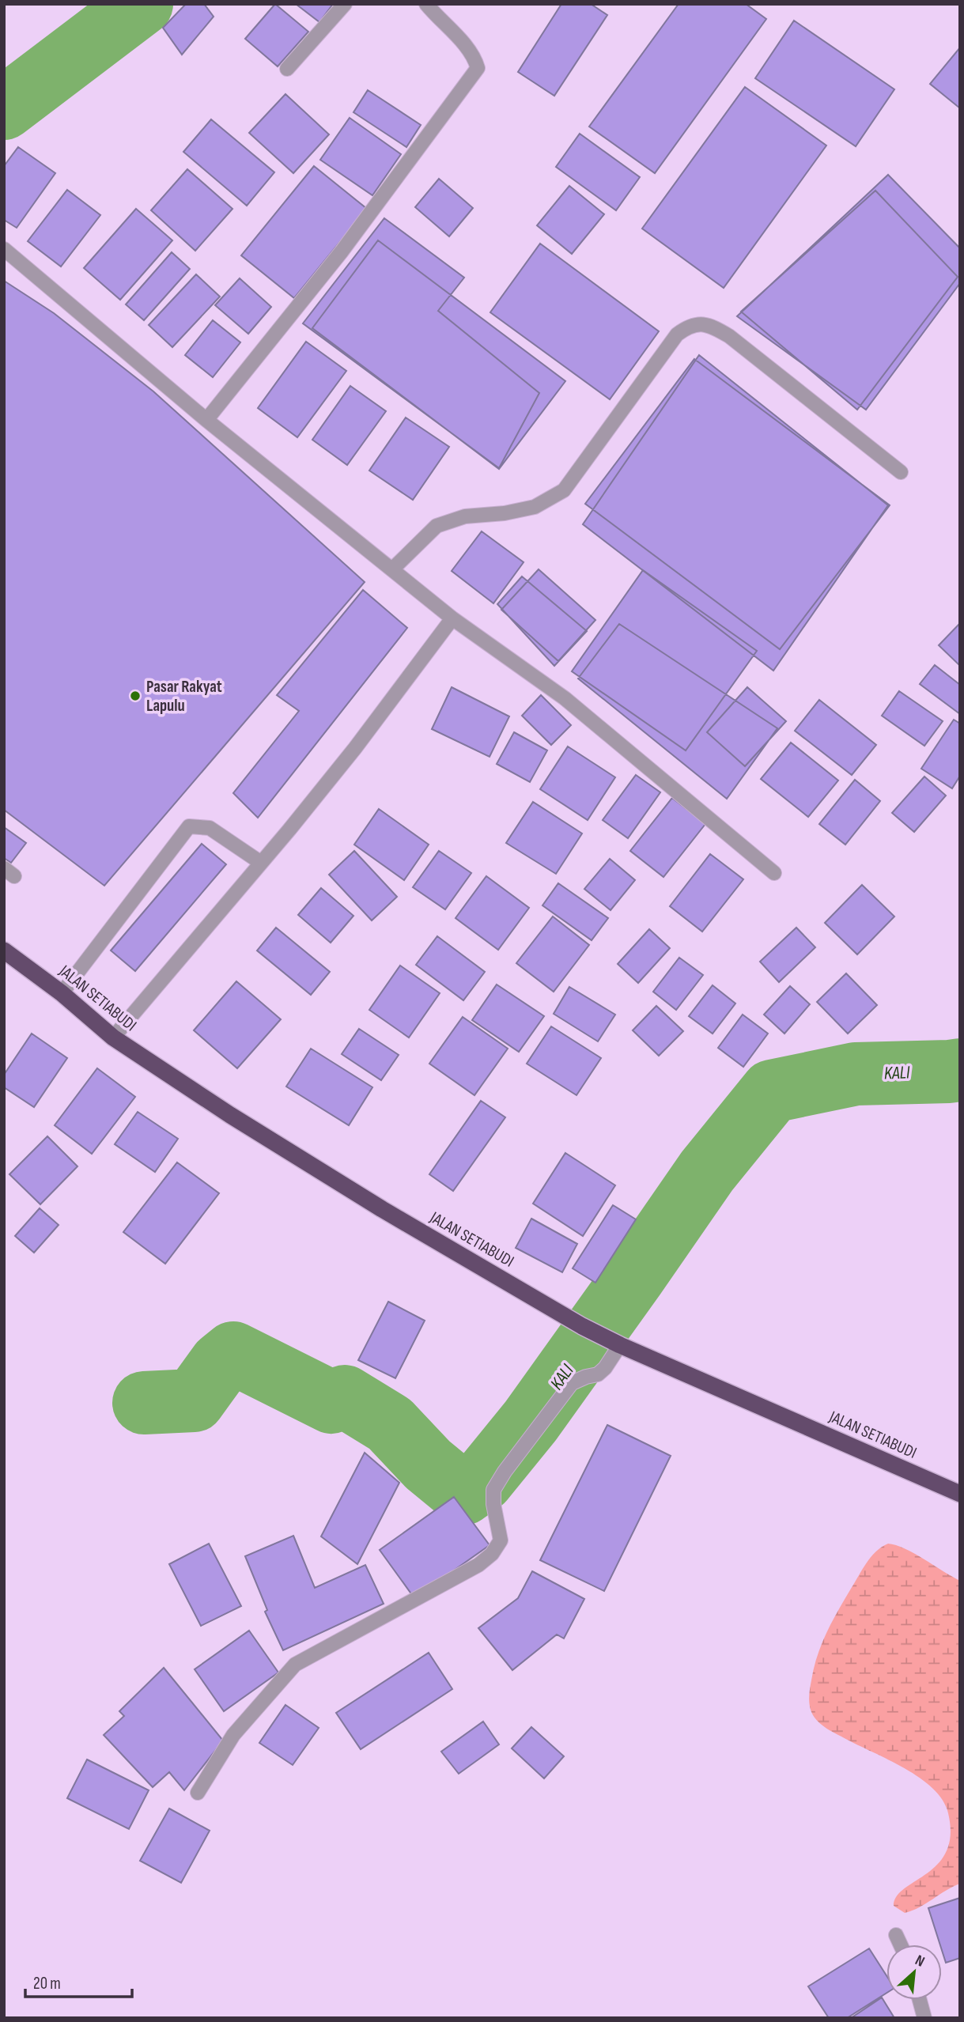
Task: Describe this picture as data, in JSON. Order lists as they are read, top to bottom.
{
  "streets": {
    "highway": ["JALAN SETIABUDI"]
  },
  "water": ["KALI"],
  "places": ["Pasar Rakyat Lapulu"],
  "scale_bar": "20 m",
  "north": "top right"
}
